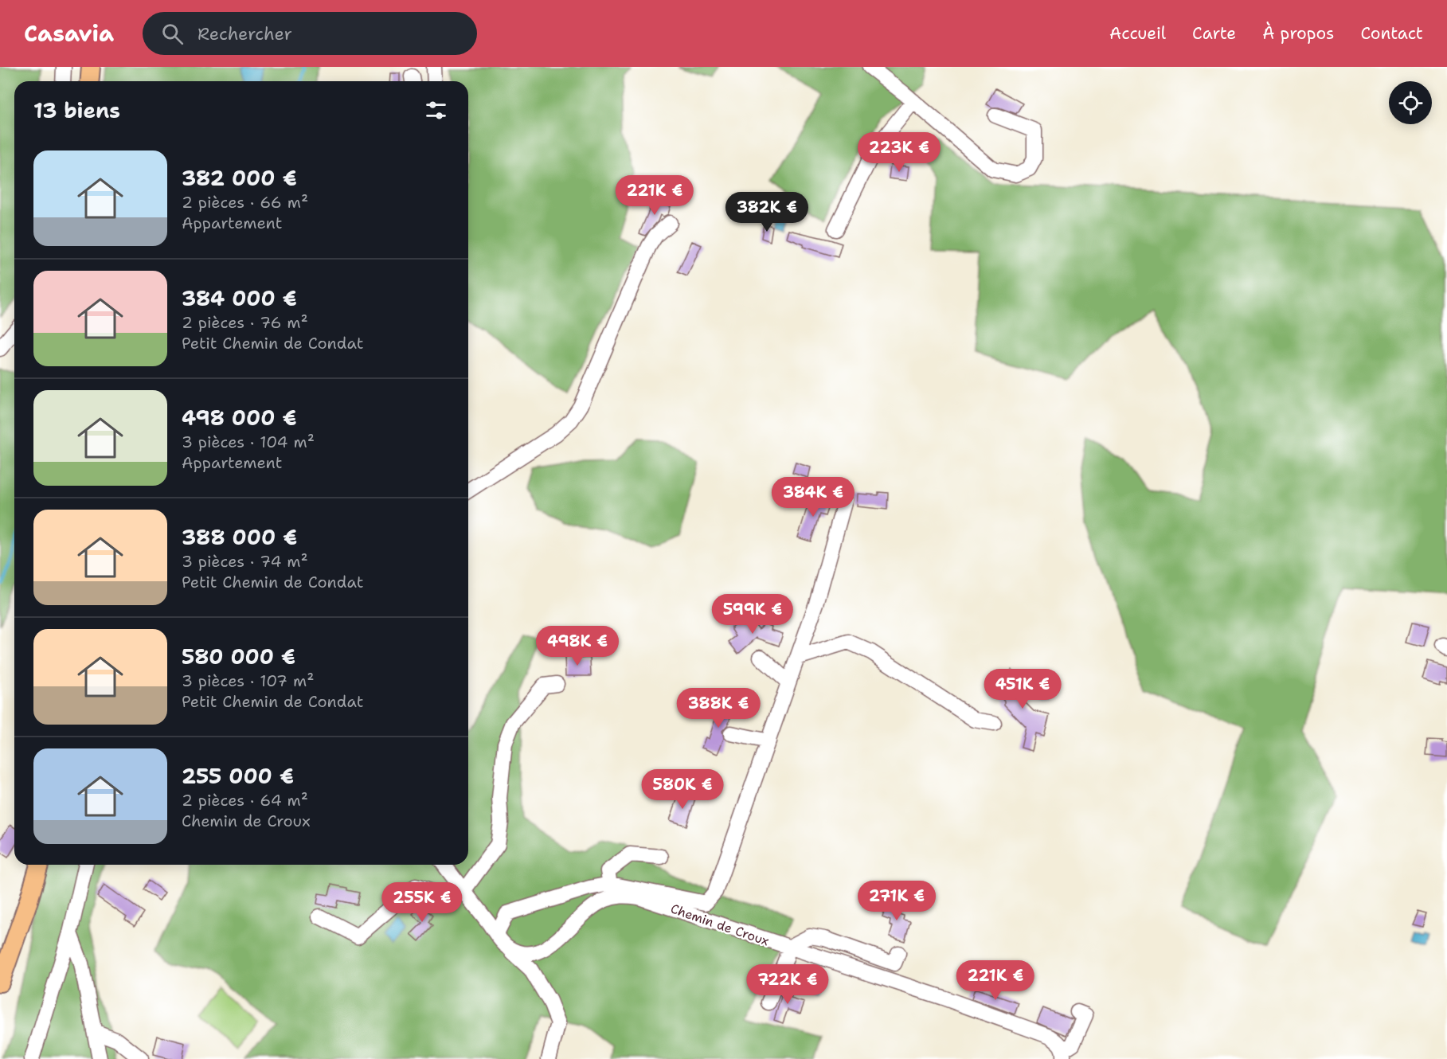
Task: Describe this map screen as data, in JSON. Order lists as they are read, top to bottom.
{
  "streets": {
    "street": ["Chemin de Croux"]
  },
  "page": {
    "header": "Casavia",
    "search": "Rechercher",
    "nav": [
      "Accueil",
      "Carte",
      "À propos",
      "Contact"
    ],
    "heading": "13 biens",
    "price": [
      "223K €",
      "221K €",
      "382K €",
      "384K €",
      "599K €",
      "498K €",
      "451K €",
      "388K €",
      "580K €",
      "271K €",
      "255K €",
      "221K €",
      "722K €"
    ],
    "list": [
      {
        "name": "382 000 €",
        "note": "2 pièces · 66 m² · Appartement"
      },
      {
        "name": "384 000 €",
        "note": "2 pièces · 76 m² · Petit Chemin de Condat"
      },
      {
        "name": "498 000 €",
        "note": "3 pièces · 104 m² · Appartement"
      },
      {
        "name": "388 000 €",
        "note": "3 pièces · 74 m² · Petit Chemin de Condat"
      },
      {
        "name": "580 000 €",
        "note": "3 pièces · 107 m² · Petit Chemin de Condat"
      },
      {
        "name": "255 000 €",
        "note": "2 pièces · 64 m² · Chemin de Croux"
      }
    ]
  }
}
